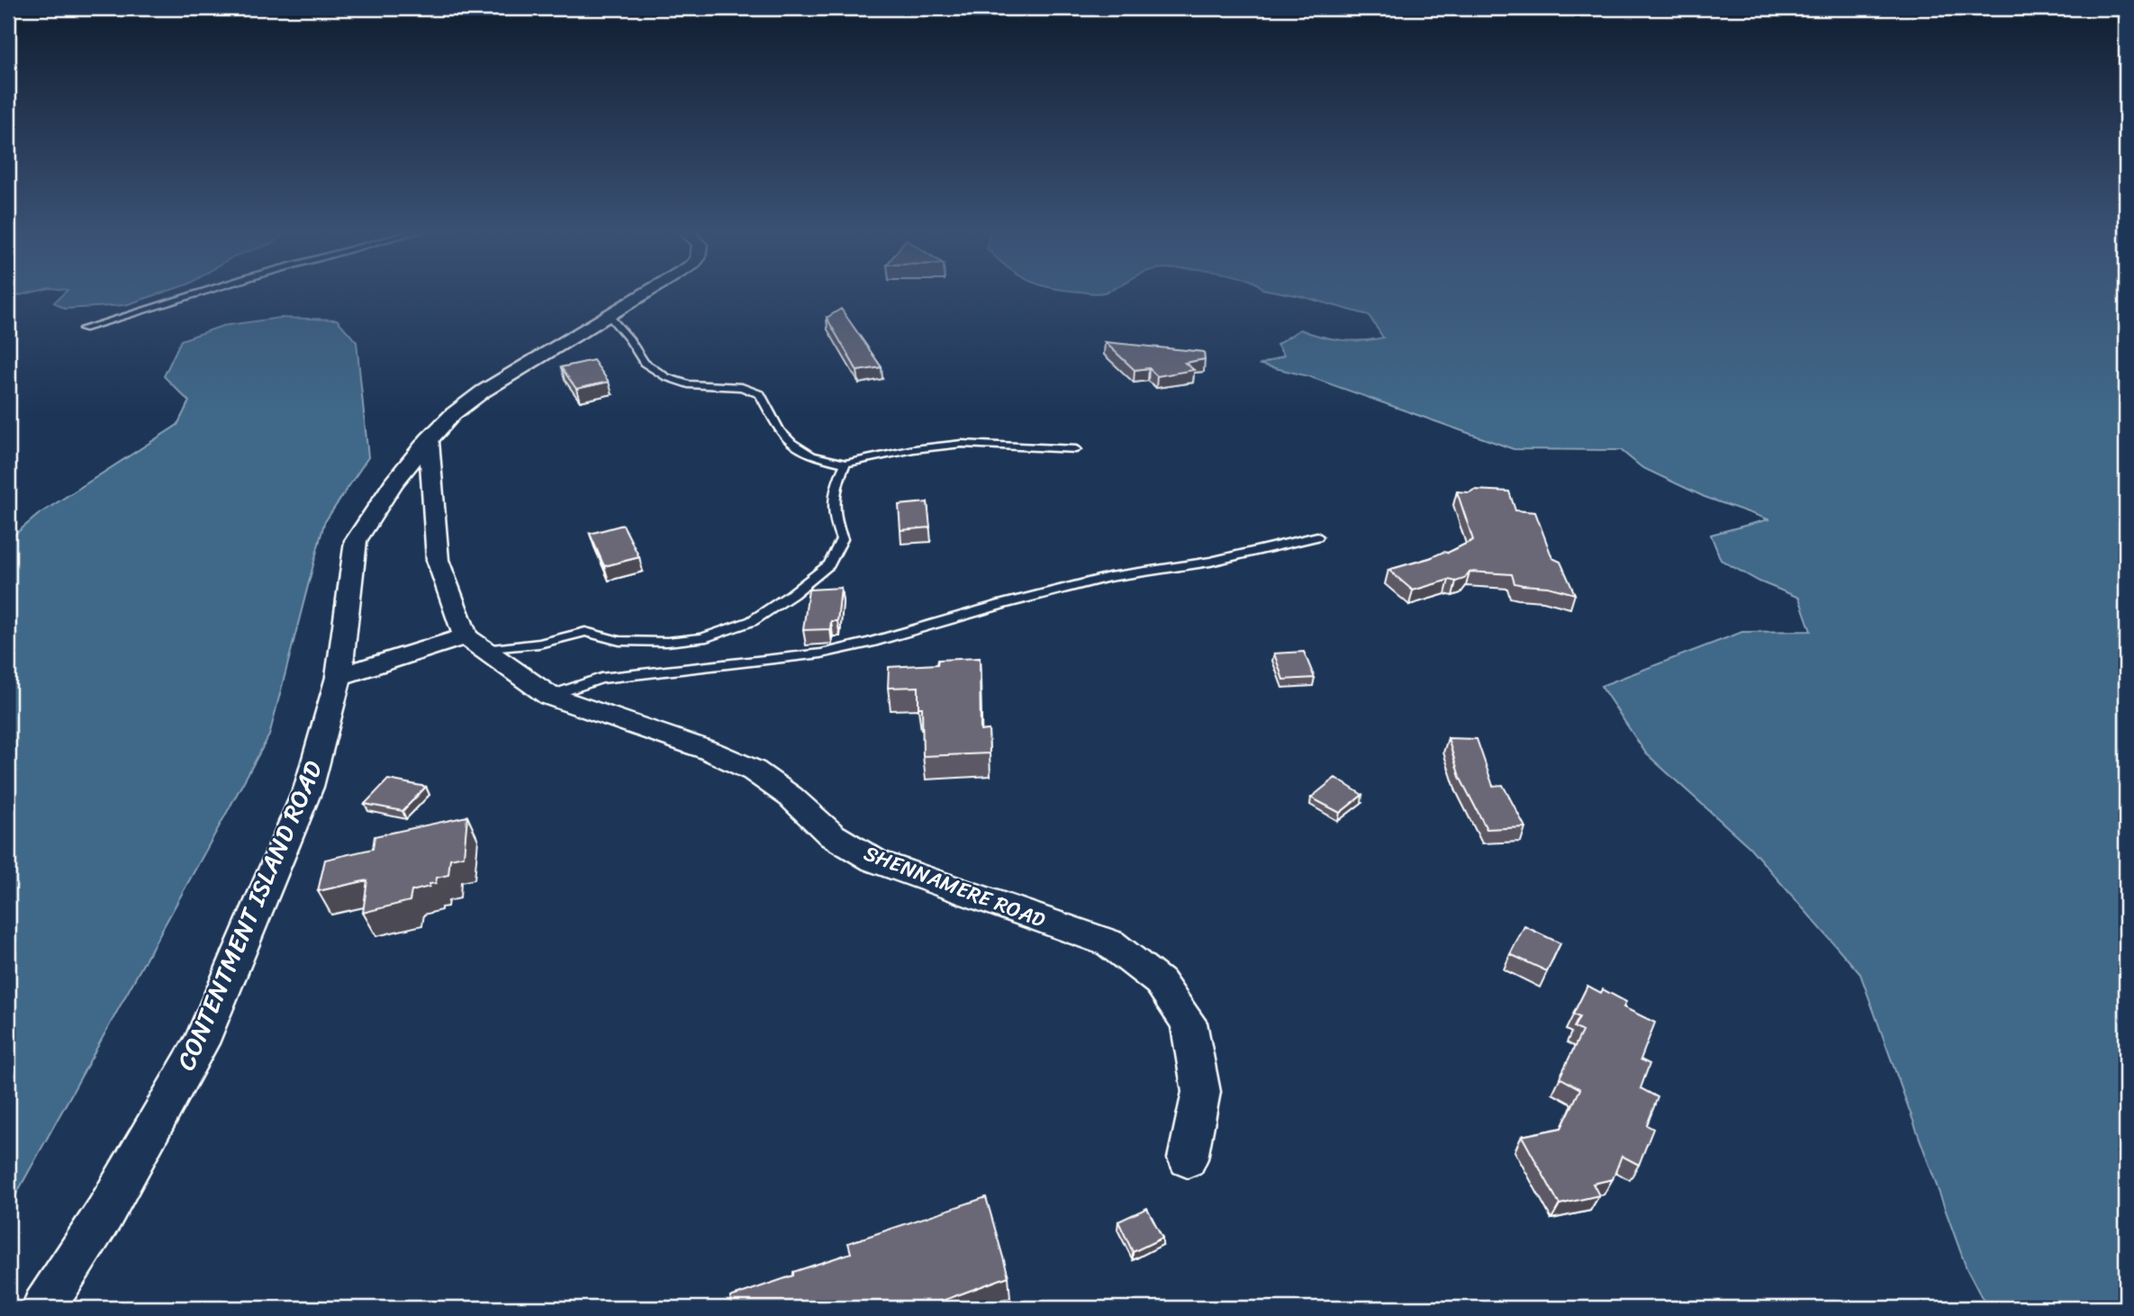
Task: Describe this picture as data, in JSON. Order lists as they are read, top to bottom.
{
  "streets": {
    "street": ["SHENNAMERE ROAD", "CONTENTMENT ISLAND ROAD"]
  }
}
